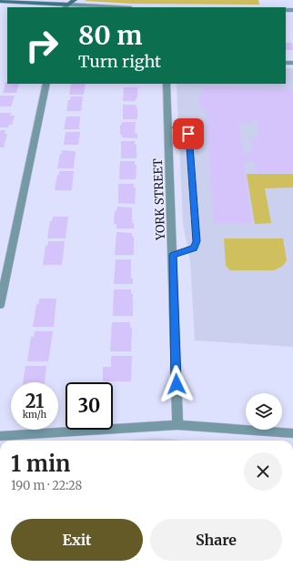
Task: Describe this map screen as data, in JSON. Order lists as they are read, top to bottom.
{
  "streets": {
    "street": ["YORK STREET"]
  },
  "page": {
    "turn": ["80 m", "Turn right"],
    "speed": "21 km/h",
    "limit": "30",
    "heading": ["1 min", "190 m · 22:28"],
    "buttons": ["Exit", "Share"]
  }
}
